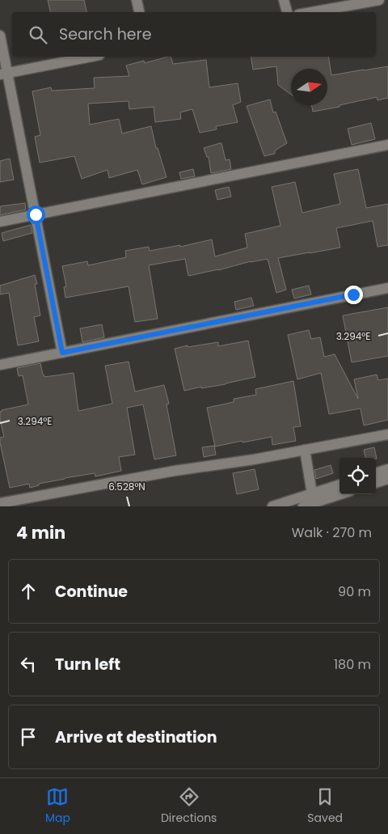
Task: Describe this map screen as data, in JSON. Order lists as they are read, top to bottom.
{
  "north": "right",
  "page": {
    "search": "Search here",
    "heading": ["4 min", "Walk · 270 m"],
    "list": [
      ["Continue", "90 m"],
      ["Turn left", "180 m"],
      "Arrive at destination"
    ],
    "nav": ["Map", "Directions", "Saved"]
  },
  "coordinates": ["3.294°E", "6.528°N"]
}
